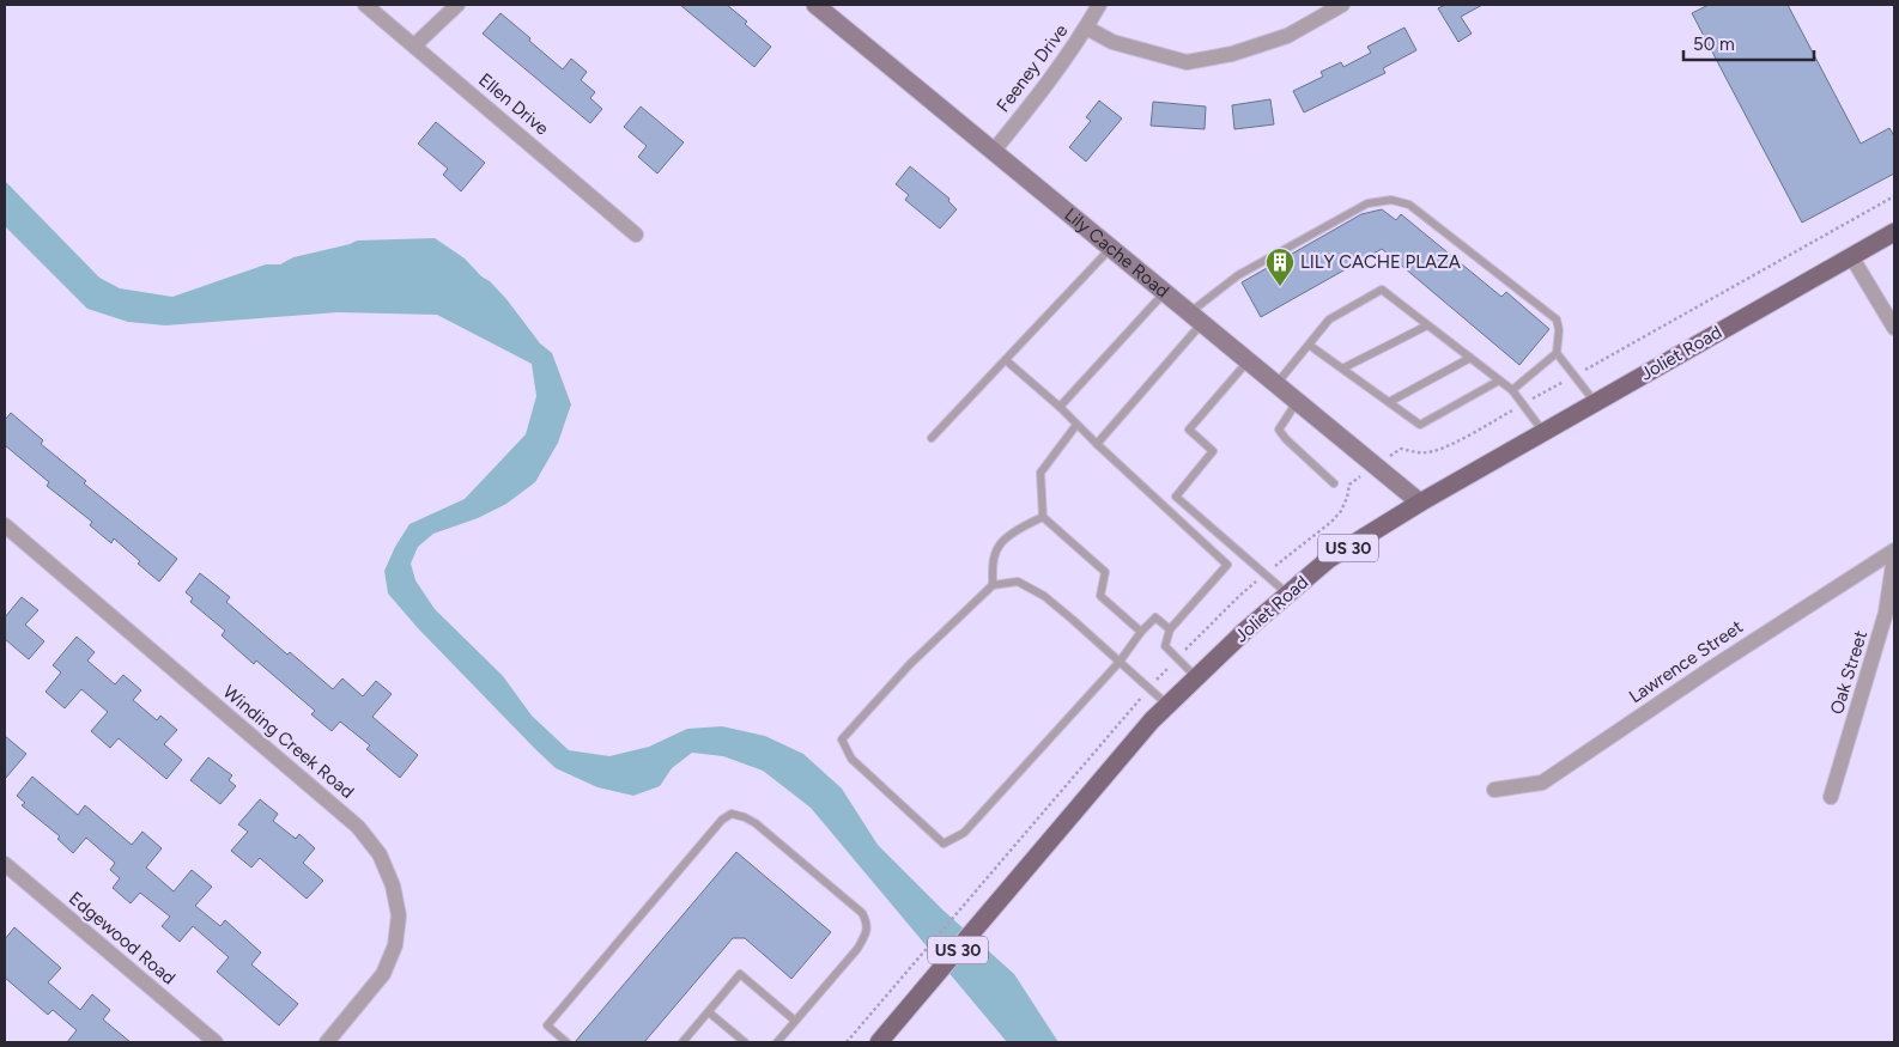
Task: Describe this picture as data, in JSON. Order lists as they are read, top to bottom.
{
  "streets": {
    "main road": ["Joliet Road", "US 30"],
    "street": [
      "Feeney Drive",
      "Ellen Drive",
      "Lily Cache Road",
      "Lawrence Street",
      "Oak Street",
      "Winding Creek Road",
      "Edgewood Road"
    ]
  },
  "crossings": [
    ["Feeney Drive", "Lily Cache Road"],
    ["Lily Cache Road", "Joliet Road"]
  ],
  "places": {
    "building": ["LILY CACHE PLAZA"]
  },
  "scale_bar": "50 m"
}
